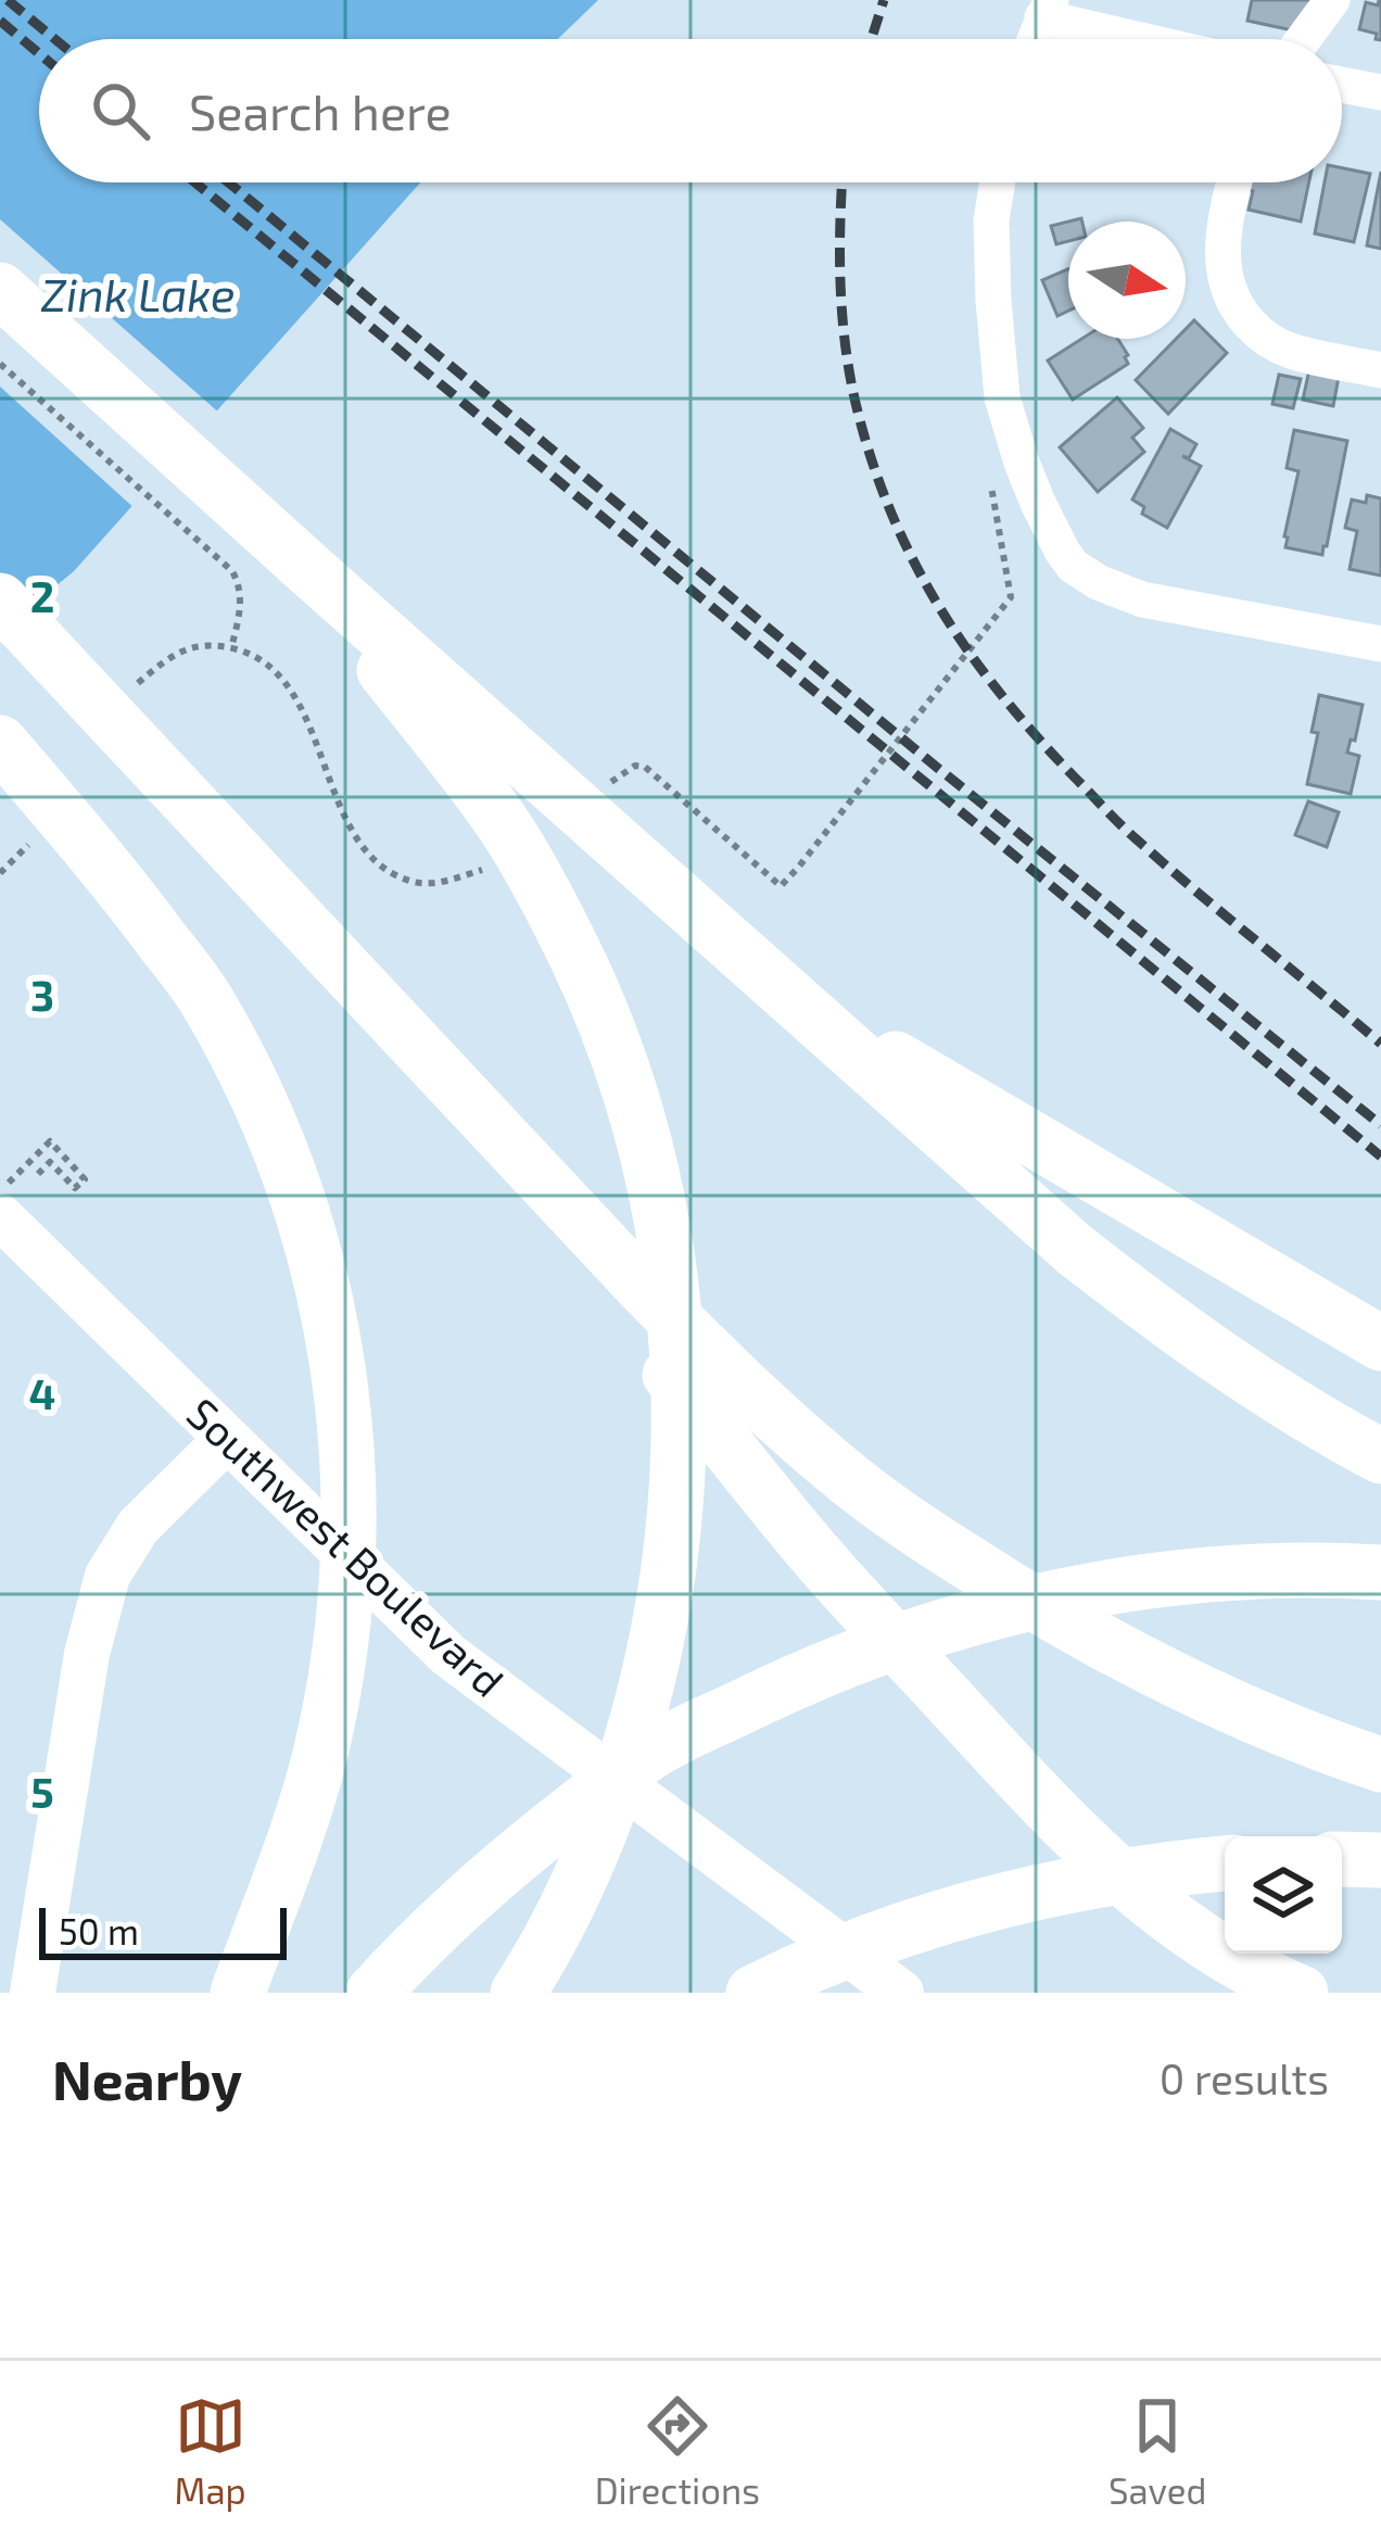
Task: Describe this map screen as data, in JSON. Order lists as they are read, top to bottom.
{
  "streets": {
    "main road": ["Southwest Boulevard"]
  },
  "water": ["Zink Lake"],
  "scale_bar": "50 m",
  "north": "right",
  "page": {
    "search": "Search here",
    "scale": "50 m",
    "heading": ["Nearby", "0 results"],
    "nav": ["Map", "Directions", "Saved"]
  },
  "grid": {
    "rows": [
      "2",
      "3",
      "4",
      "5"
    ]
  }
}
